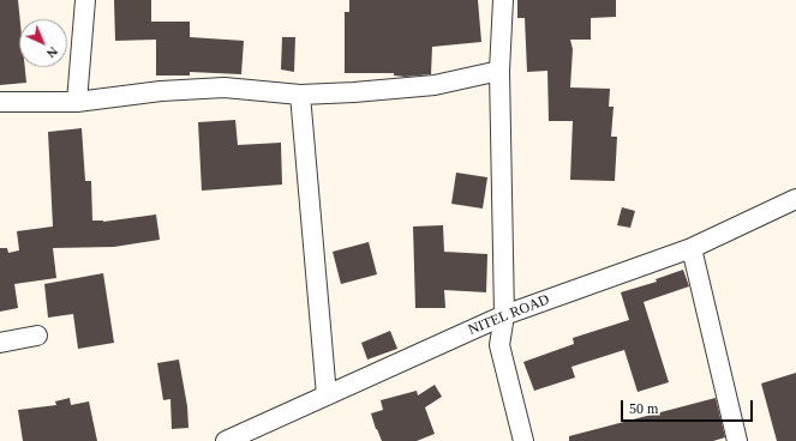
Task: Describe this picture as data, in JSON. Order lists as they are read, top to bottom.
{
  "streets": {
    "street": ["NITEL ROAD"]
  },
  "scale_bar": "50 m",
  "north": "bottom right"
}
